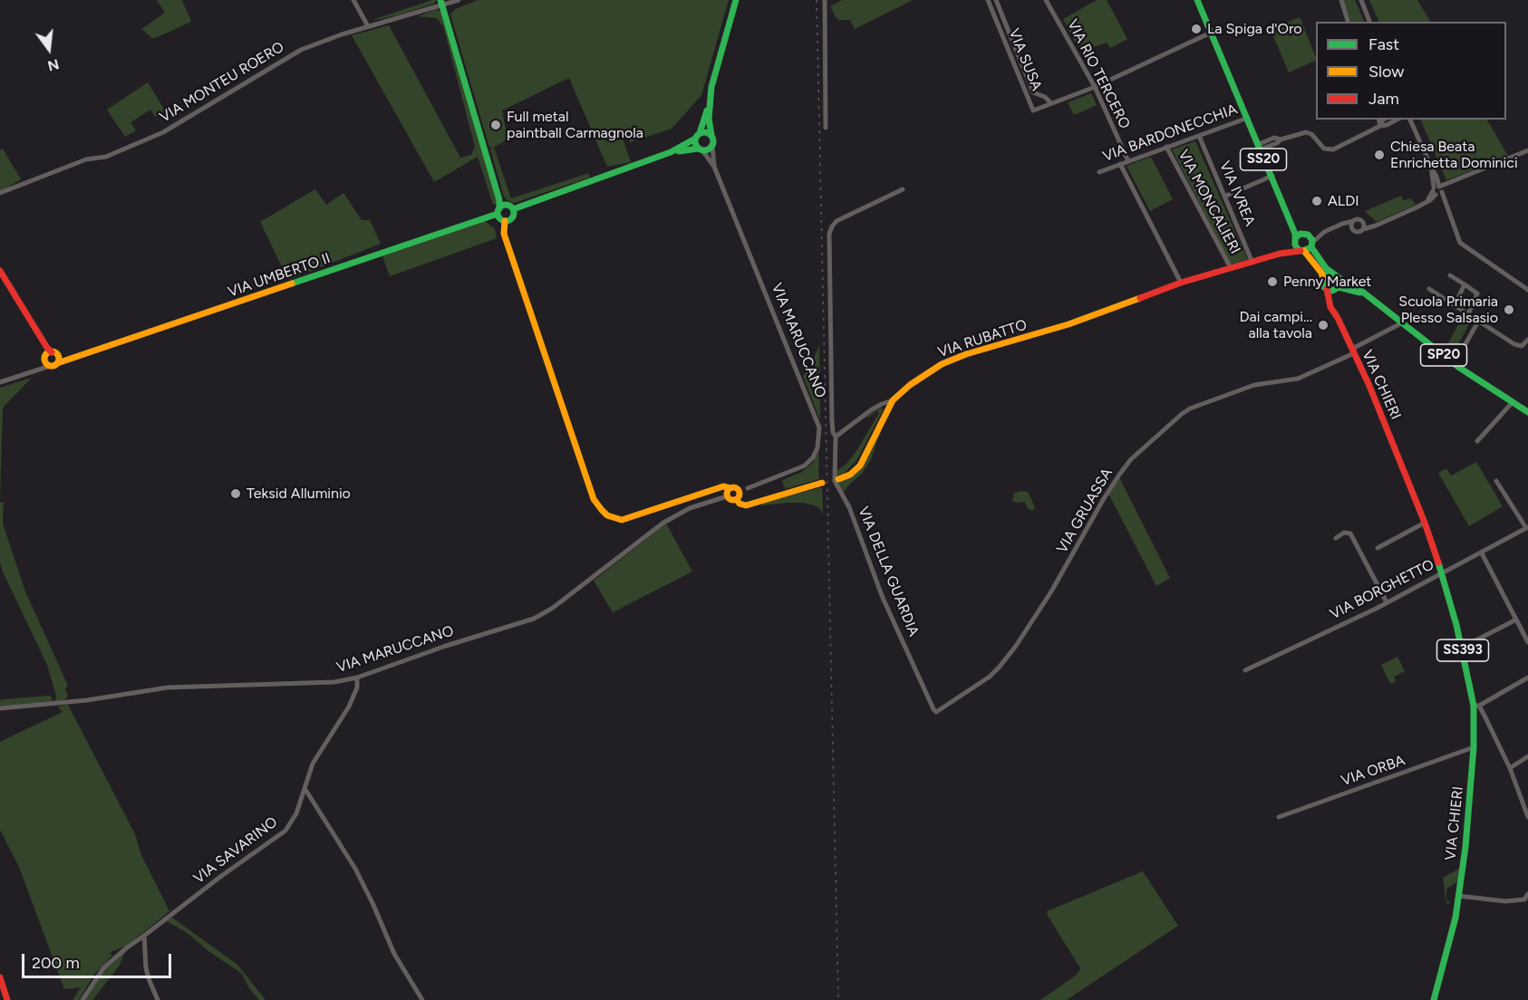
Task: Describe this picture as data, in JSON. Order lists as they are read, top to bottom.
{
  "streets": {
    "main road": [
      "SS20",
      "VIA UMBERTO II",
      "VIA RUBATTO",
      "SP20",
      "VIA CHIERI",
      "SS393"
    ],
    "street": [
      "VIA SUSA",
      "VIA RIO TERCERO",
      "VIA MONTEU ROERO",
      "VIA BARDONECCHIA",
      "VIA IVREA",
      "VIA MONCALIERI",
      "VIA MARUCCANO",
      "VIA GRUASSA",
      "VIA DELLA GUARDIA",
      "VIA BORGHETTO",
      "VIA ORBA",
      "VIA SAVARINO"
    ]
  },
  "crossings": [
    ["VIA SUSA", "VIA RIO TERCERO"],
    ["VIA SUSA", "SS20"],
    ["VIA RIO TERCERO", "VIA BARDONECCHIA"],
    ["VIA BARDONECCHIA", "SS20"],
    ["VIA BARDONECCHIA", "VIA IVREA"],
    ["VIA BARDONECCHIA", "VIA MONCALIERI"],
    ["SS20", "SP20"],
    ["SS20", "VIA CHIERI"],
    ["VIA IVREA", "VIA RUBATTO"],
    ["VIA MONCALIERI", "VIA RUBATTO"],
    ["VIA MARUCCANO", "VIA SAVARINO"],
    ["SP20", "VIA CHIERI"],
    ["SP20", "VIA GRUASSA"],
    ["VIA CHIERI", "VIA GRUASSA"],
    ["VIA CHIERI", "VIA BORGHETTO"],
    ["VIA CHIERI", "VIA ORBA"],
    ["VIA GRUASSA", "VIA DELLA GUARDIA"]
  ],
  "places": [
    "La Spiga d'Oro",
    "Full metal paintball Carmagnola",
    "Chiesa Beata Enrichetta Dominici",
    "ALDI",
    "Penny Market",
    "Scuola Primaria Plesso Salsasio",
    "Dai campi... alla tavola",
    "Teksid Alluminio"
  ],
  "legend": ["Fast", "Slow", "Jam"],
  "scale_bar": "200 m",
  "north": "bottom"
}
